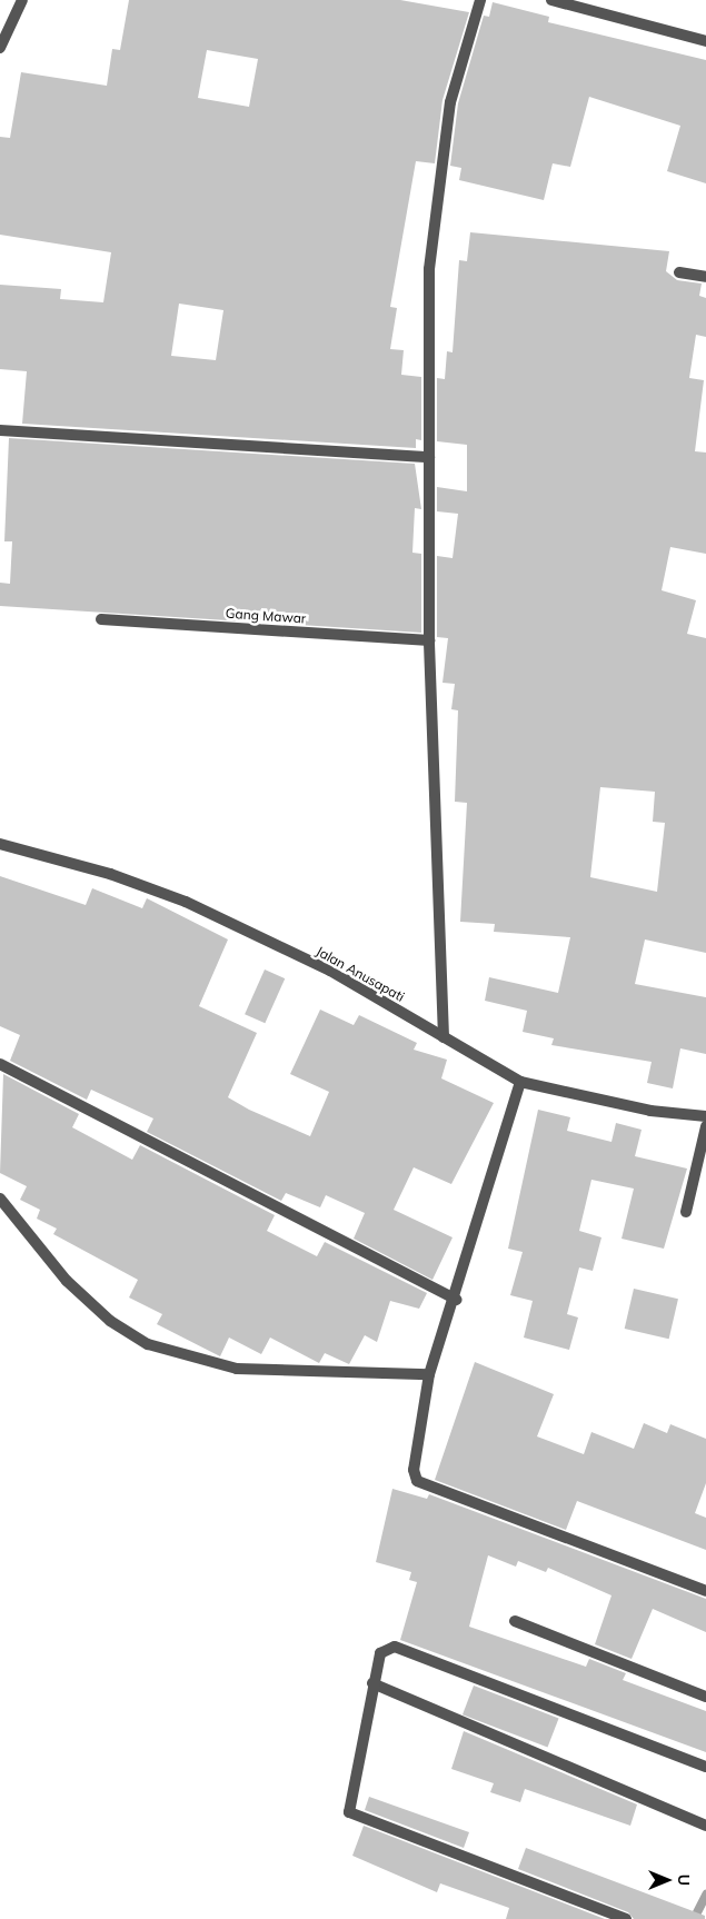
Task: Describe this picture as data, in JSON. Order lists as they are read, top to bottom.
{
  "streets": {
    "street": ["Gang Mawar", "Jalan Anusapati"]
  },
  "north": "right"
}
